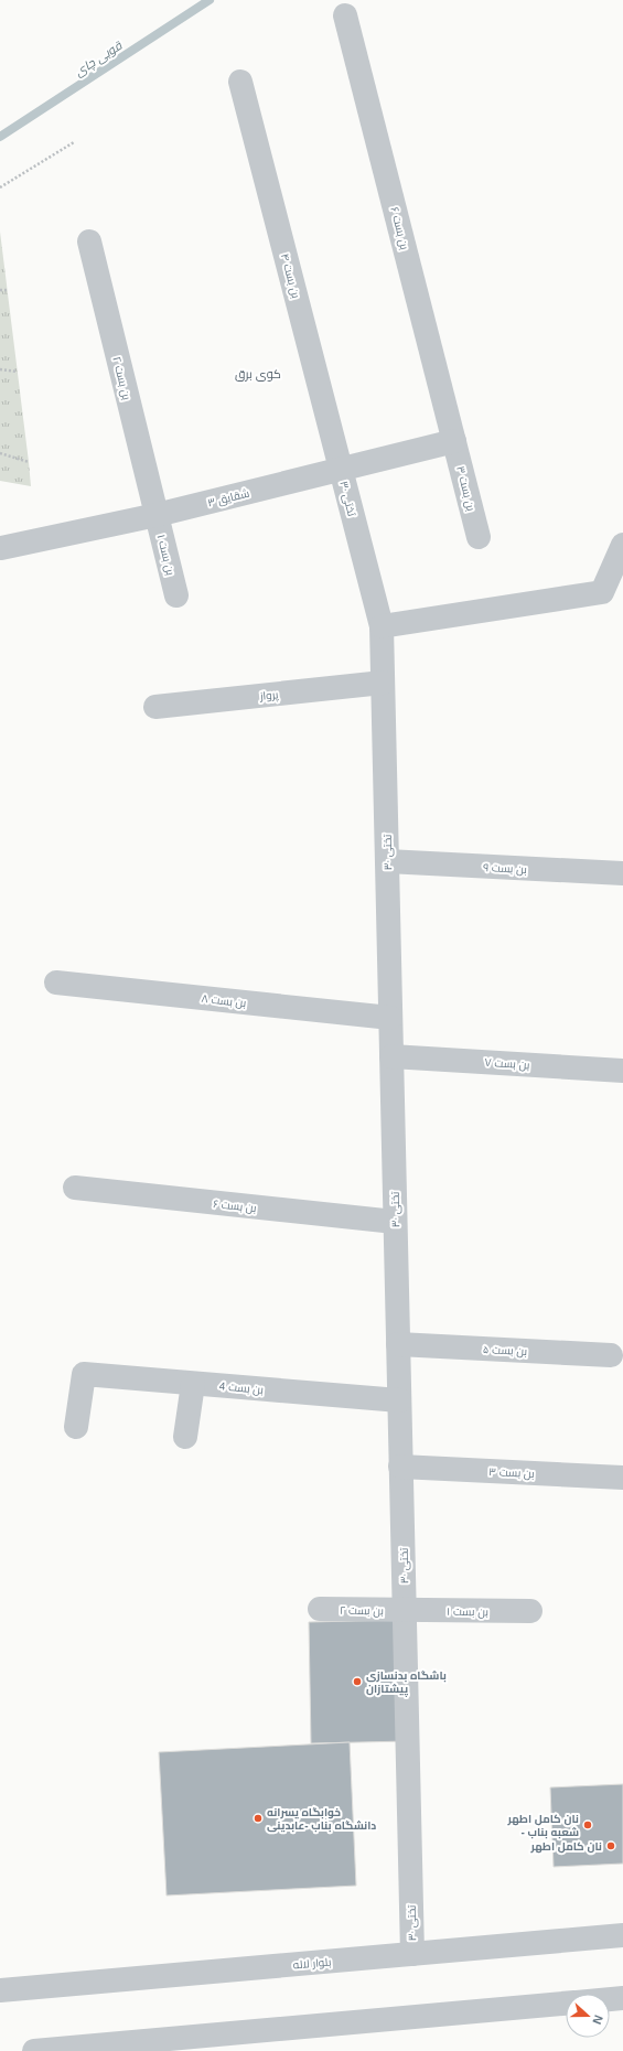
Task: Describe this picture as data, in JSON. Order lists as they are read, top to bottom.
{
  "streets": {
    "street": [
      "بن بست ۶",
      "بن بست ۴",
      "بن بست ۲",
      "بن بست ۳",
      "شقایق ۳",
      "تختی ۳۰",
      "بن بست ۱",
      "پرواز",
      "بن بست ۹",
      "بن بست ۸",
      "بن بست ۷",
      "بن بست ۵",
      "بن بست 4",
      "بلوار لاله"
    ]
  },
  "crossings": [
    ["بن بست ۶", "بن بست ۳"],
    ["بن بست ۶", "شقایق ۳"],
    ["بن بست ۶", "تختی ۳۰"],
    ["بن بست ۴", "شقایق ۳"],
    ["بن بست ۴", "تختی ۳۰"],
    ["بن بست ۲", "شقایق ۳"],
    ["بن بست ۲", "تختی ۳۰"],
    ["بن بست ۲", "بن بست ۱"],
    ["بن بست ۳", "شقایق ۳"],
    ["بن بست ۳", "تختی ۳۰"],
    ["شقایق ۳", "تختی ۳۰"],
    ["شقایق ۳", "بن بست ۱"],
    ["تختی ۳۰", "بن بست ۱"],
    ["تختی ۳۰", "پرواز"],
    ["تختی ۳۰", "بن بست ۹"],
    ["تختی ۳۰", "بن بست ۸"],
    ["تختی ۳۰", "بن بست ۷"],
    ["تختی ۳۰", "بن بست ۵"],
    ["تختی ۳۰", "بن بست 4"],
    ["تختی ۳۰", "بلوار لاله"]
  ],
  "districts": ["کوی برق"],
  "water": ["قوبی چای"],
  "places": [
    "باشگاه بدنسازی پیشتازان",
    "خوابگاه پسرانه دانشگاه بناب -عابدینی",
    "نان کامل اطهر - شعبه بناب",
    "نان کامل اطهر"
  ],
  "north": "right"
}
